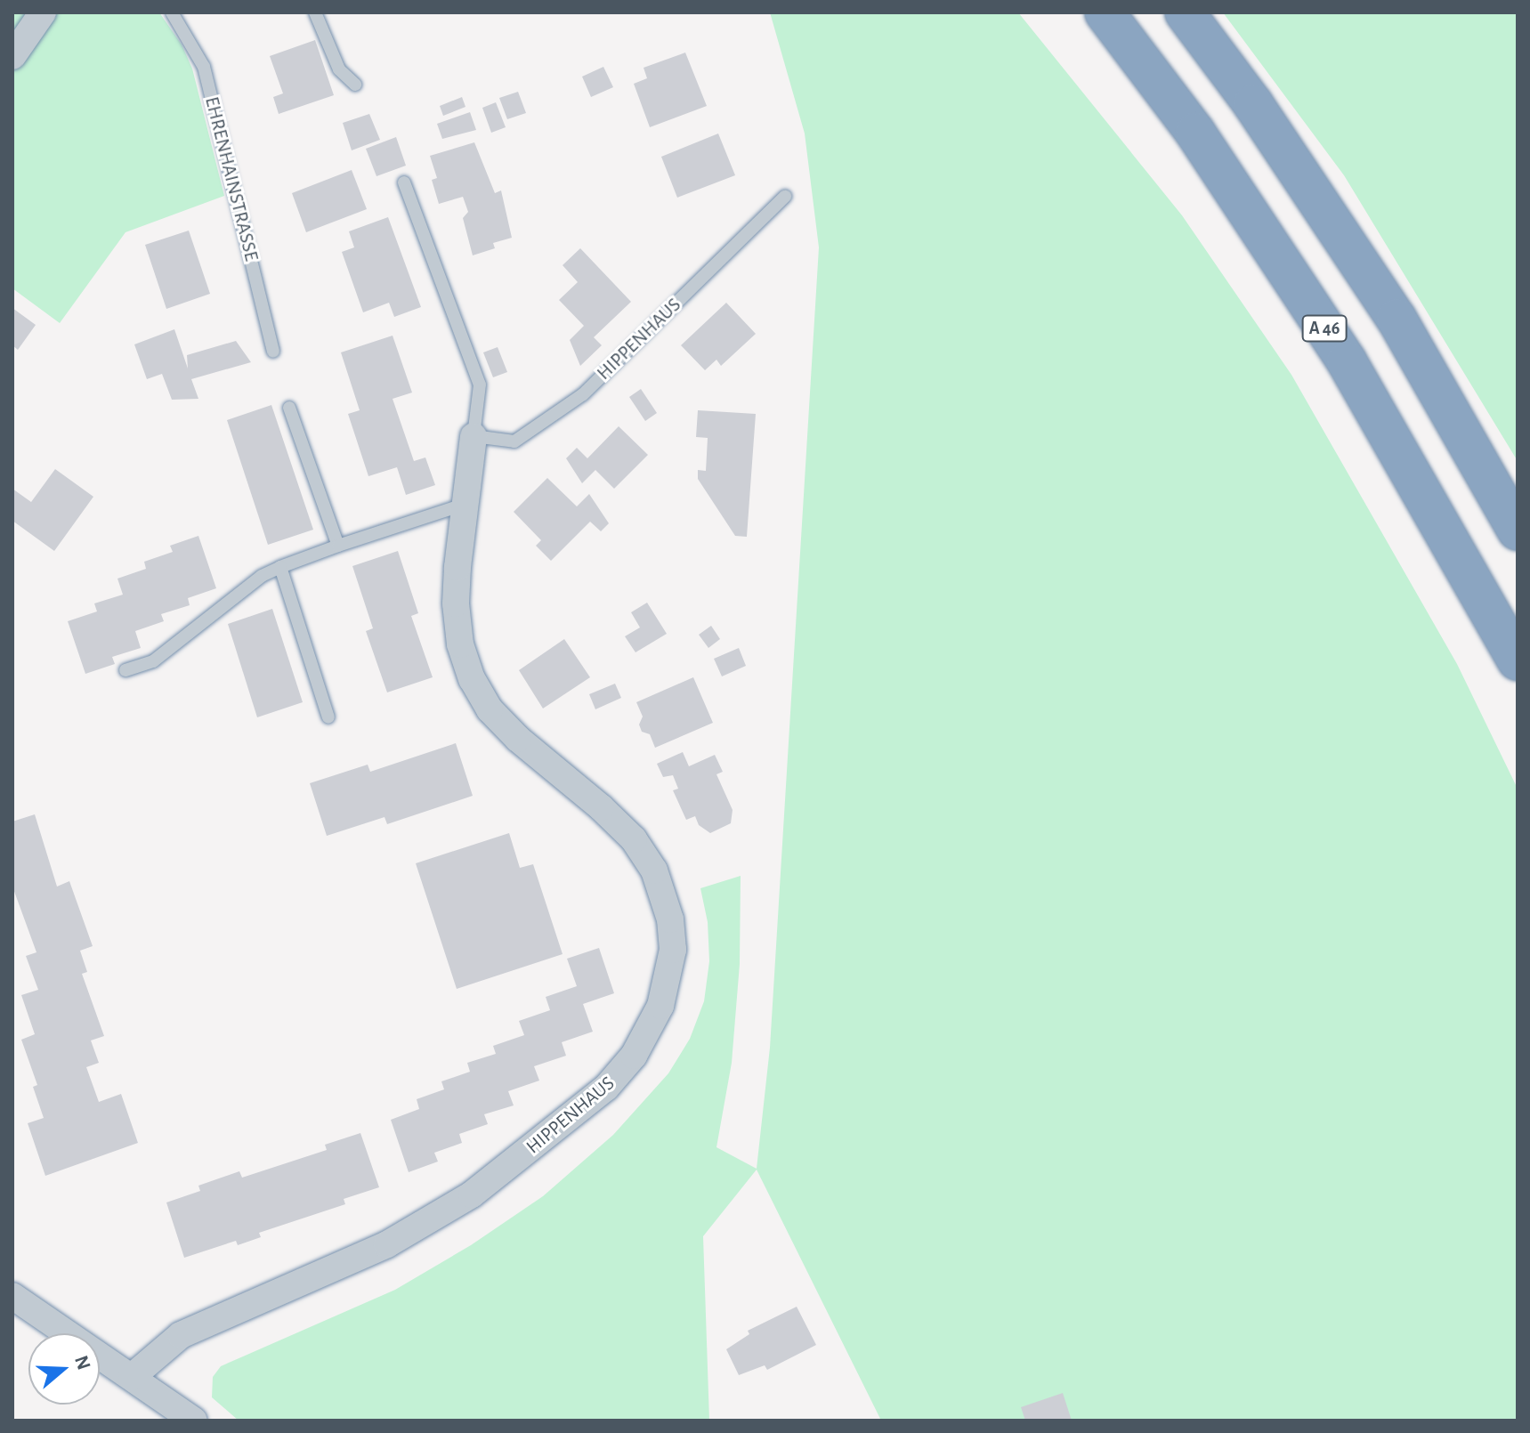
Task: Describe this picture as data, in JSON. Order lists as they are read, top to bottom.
{
  "streets": {
    "highway": ["A 46"],
    "street": ["HIPPENHAUS"],
    "lane": ["EHRENHAINSTRASSE"]
  },
  "north": "right"
}
